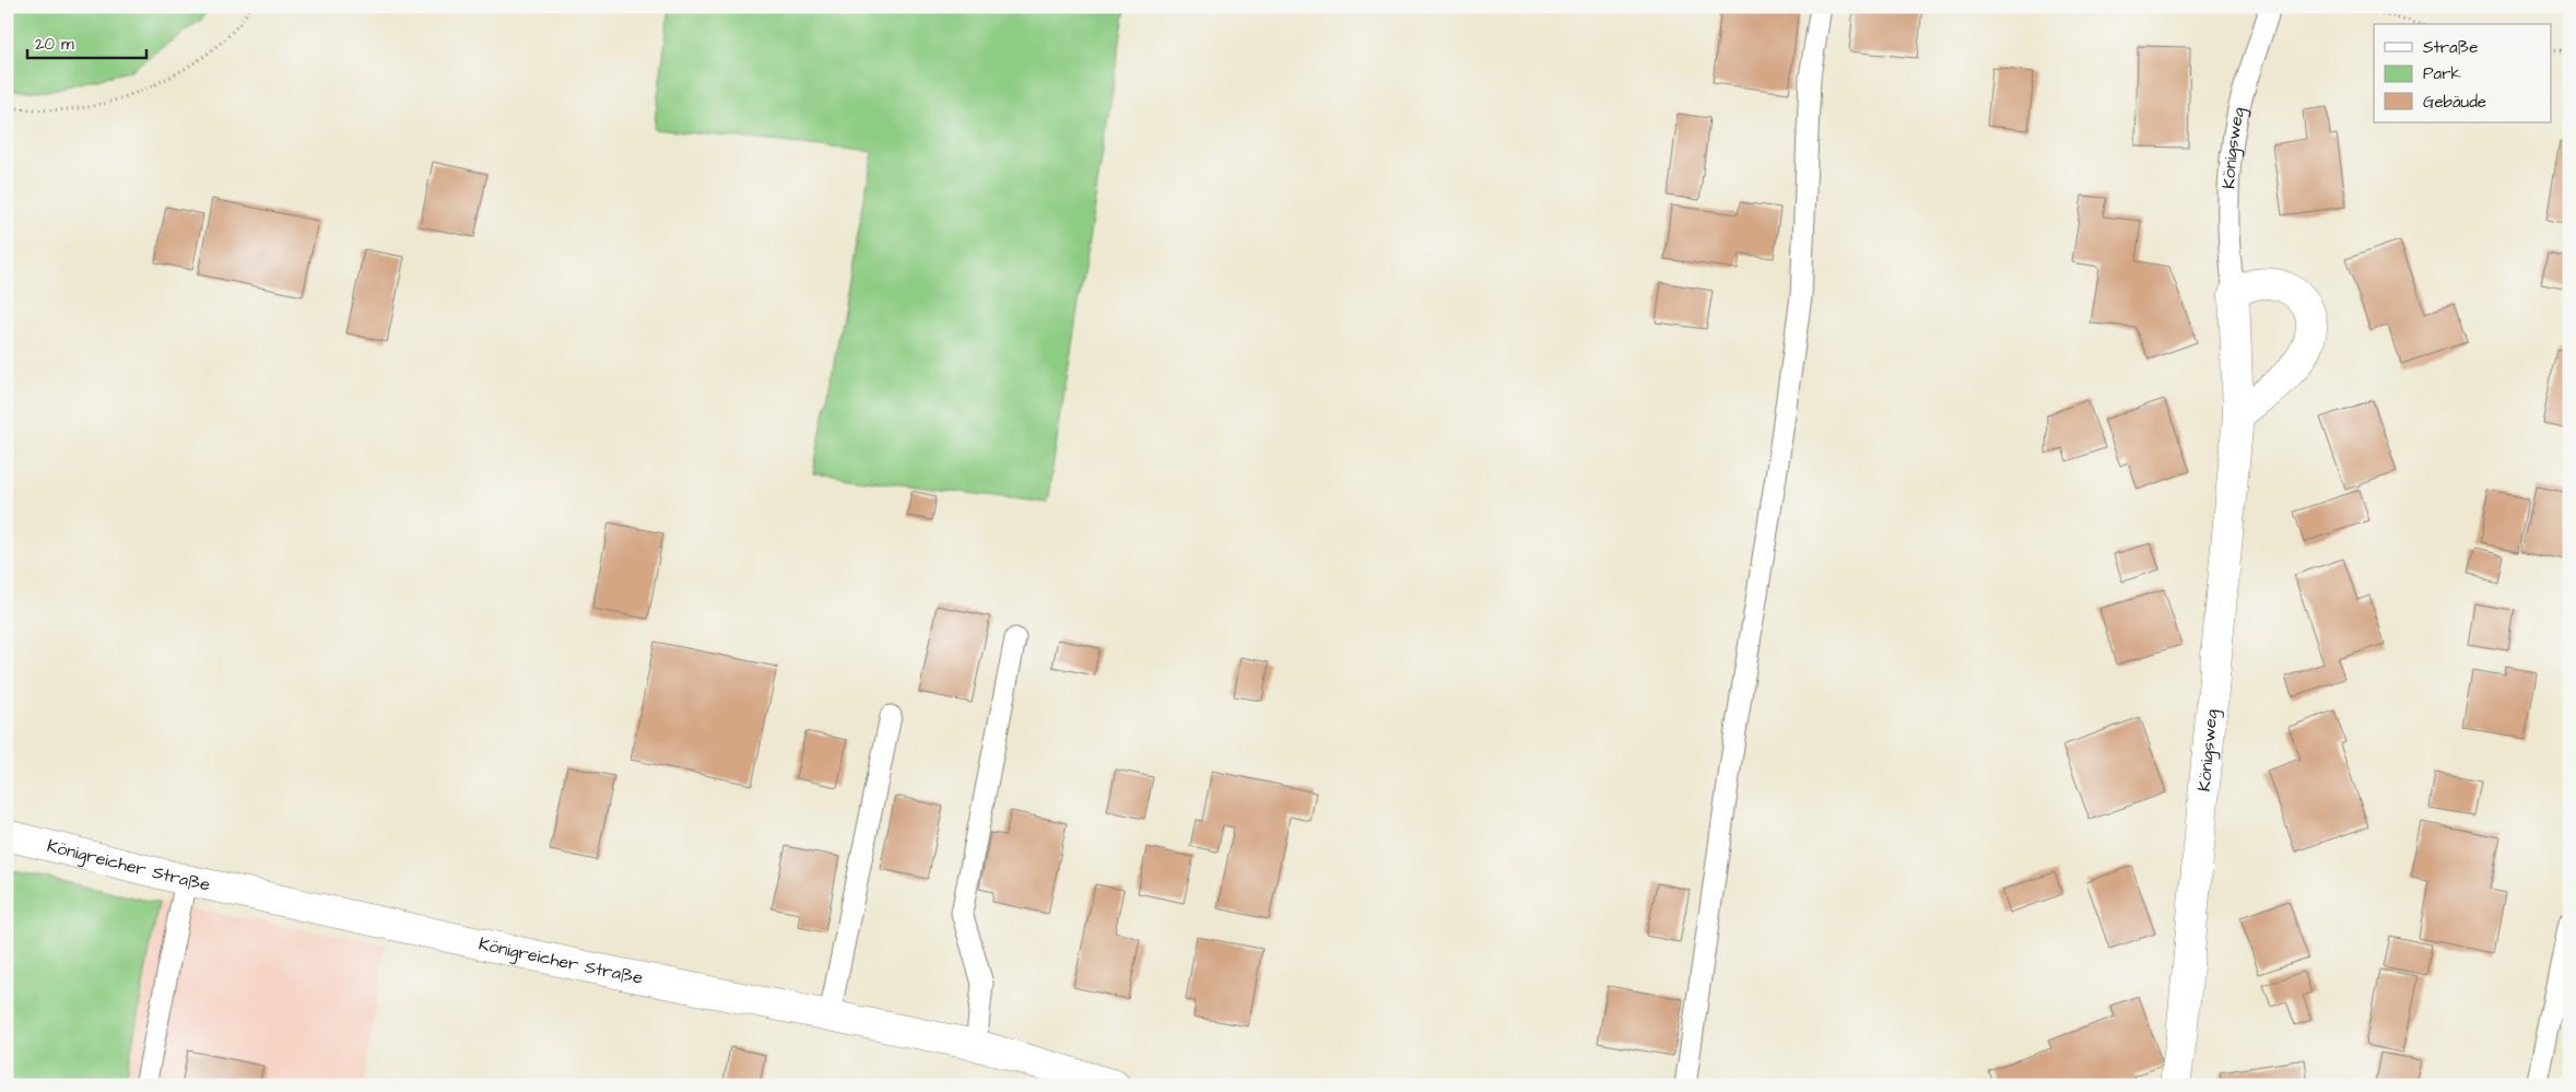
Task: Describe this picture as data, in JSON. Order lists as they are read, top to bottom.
{
  "streets": {
    "street": ["Königsweg", "Königreicher Straße"]
  },
  "legend": ["Straße", "Park", "Gebäude"],
  "scale_bar": "20 m"
}
